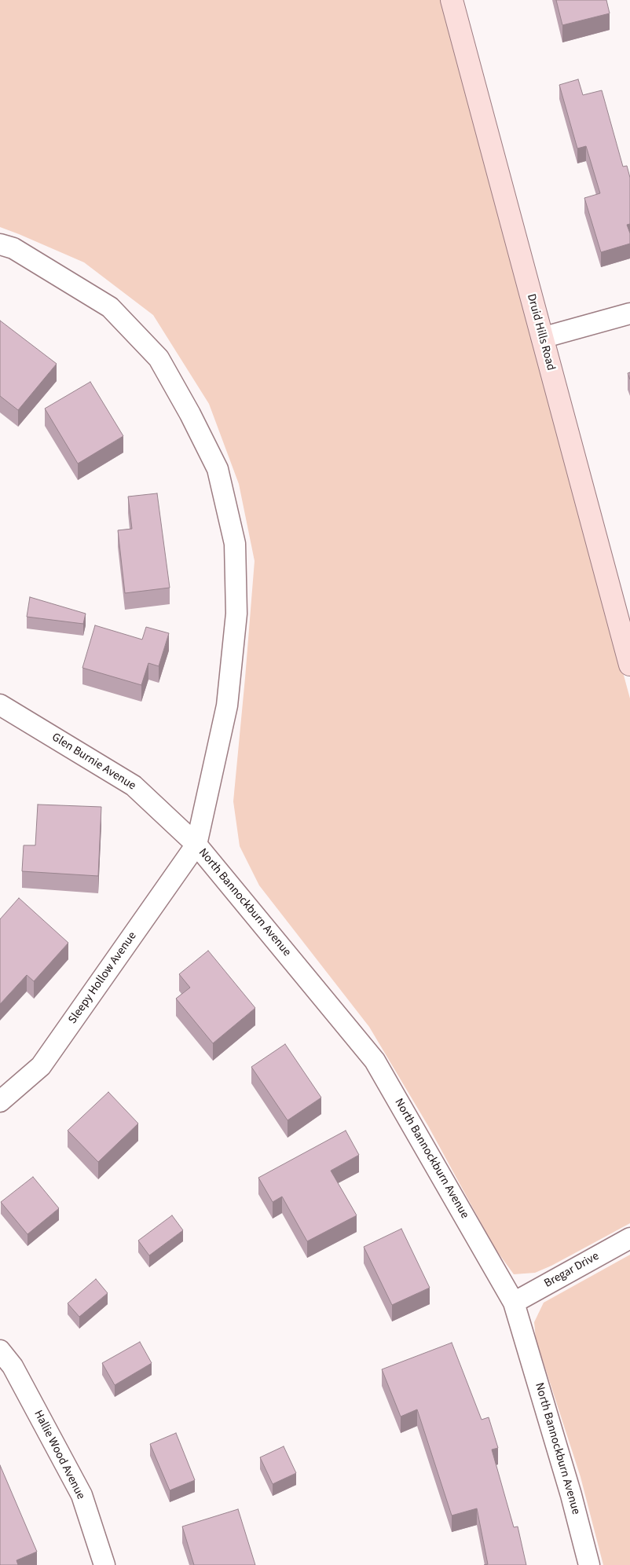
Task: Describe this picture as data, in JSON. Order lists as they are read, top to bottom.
{
  "streets": {
    "street": [
      "Druid Hills Road",
      "Glen Burnie Avenue",
      "North Bannockburn Avenue",
      "Sleepy Hollow Avenue",
      "Bregar Drive",
      "Hallie Wood Avenue"
    ]
  },
  "crossings": [
    ["Glen Burnie Avenue", "North Bannockburn Avenue"],
    ["Glen Burnie Avenue", "Sleepy Hollow Avenue"],
    ["North Bannockburn Avenue", "Sleepy Hollow Avenue"],
    ["North Bannockburn Avenue", "Bregar Drive"]
  ]
}
